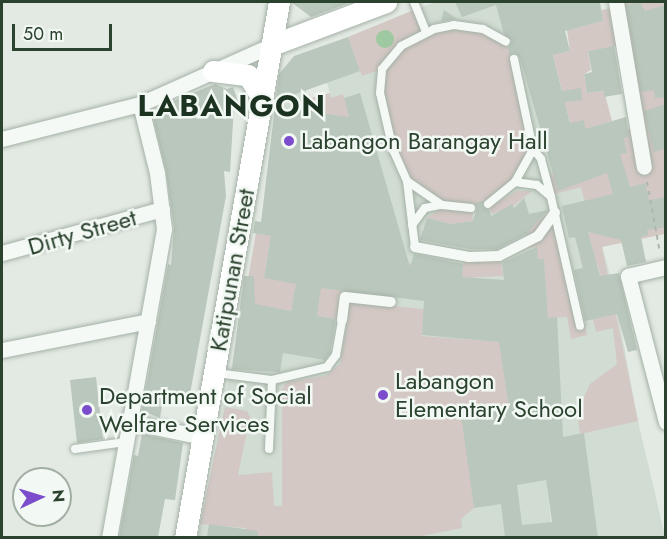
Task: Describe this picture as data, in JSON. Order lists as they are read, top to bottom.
{
  "streets": {
    "main road": ["Katipunan Street"],
    "street": ["Dirty Street"]
  },
  "districts": ["LABANGON"],
  "places": ["Labangon Barangay Hall", "Labangon Elementary School", "Department of Social Welfare Services"],
  "scale_bar": "50 m",
  "north": "right"
}
